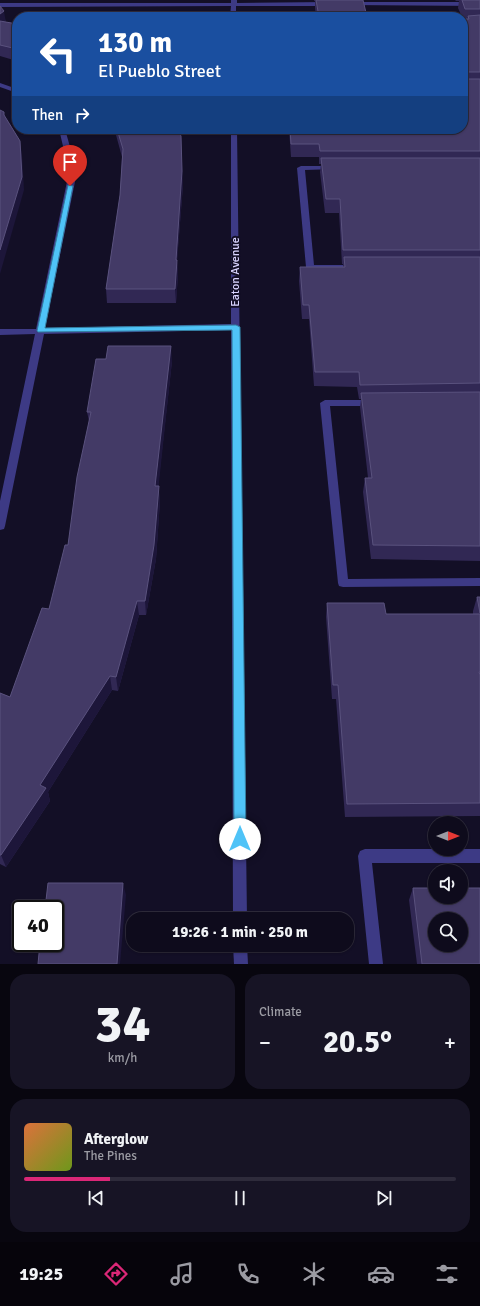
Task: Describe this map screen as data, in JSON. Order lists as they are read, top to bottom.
{
  "streets": {
    "street": ["Eaton Avenue"]
  },
  "north": "right",
  "page": {
    "turn": ["130 m", "El Pueblo Street"],
    "then": "Then",
    "limit": "40",
    "trip": "19:26 · 1 min · 250 m",
    "tile": [
      ["34", "km/h"],
      "Climate"
    ],
    "heat": ["−", "20.5°", "+"],
    "song": ["Afterglow", "The Pines"],
    "tabs": "19:25"
  }
}
